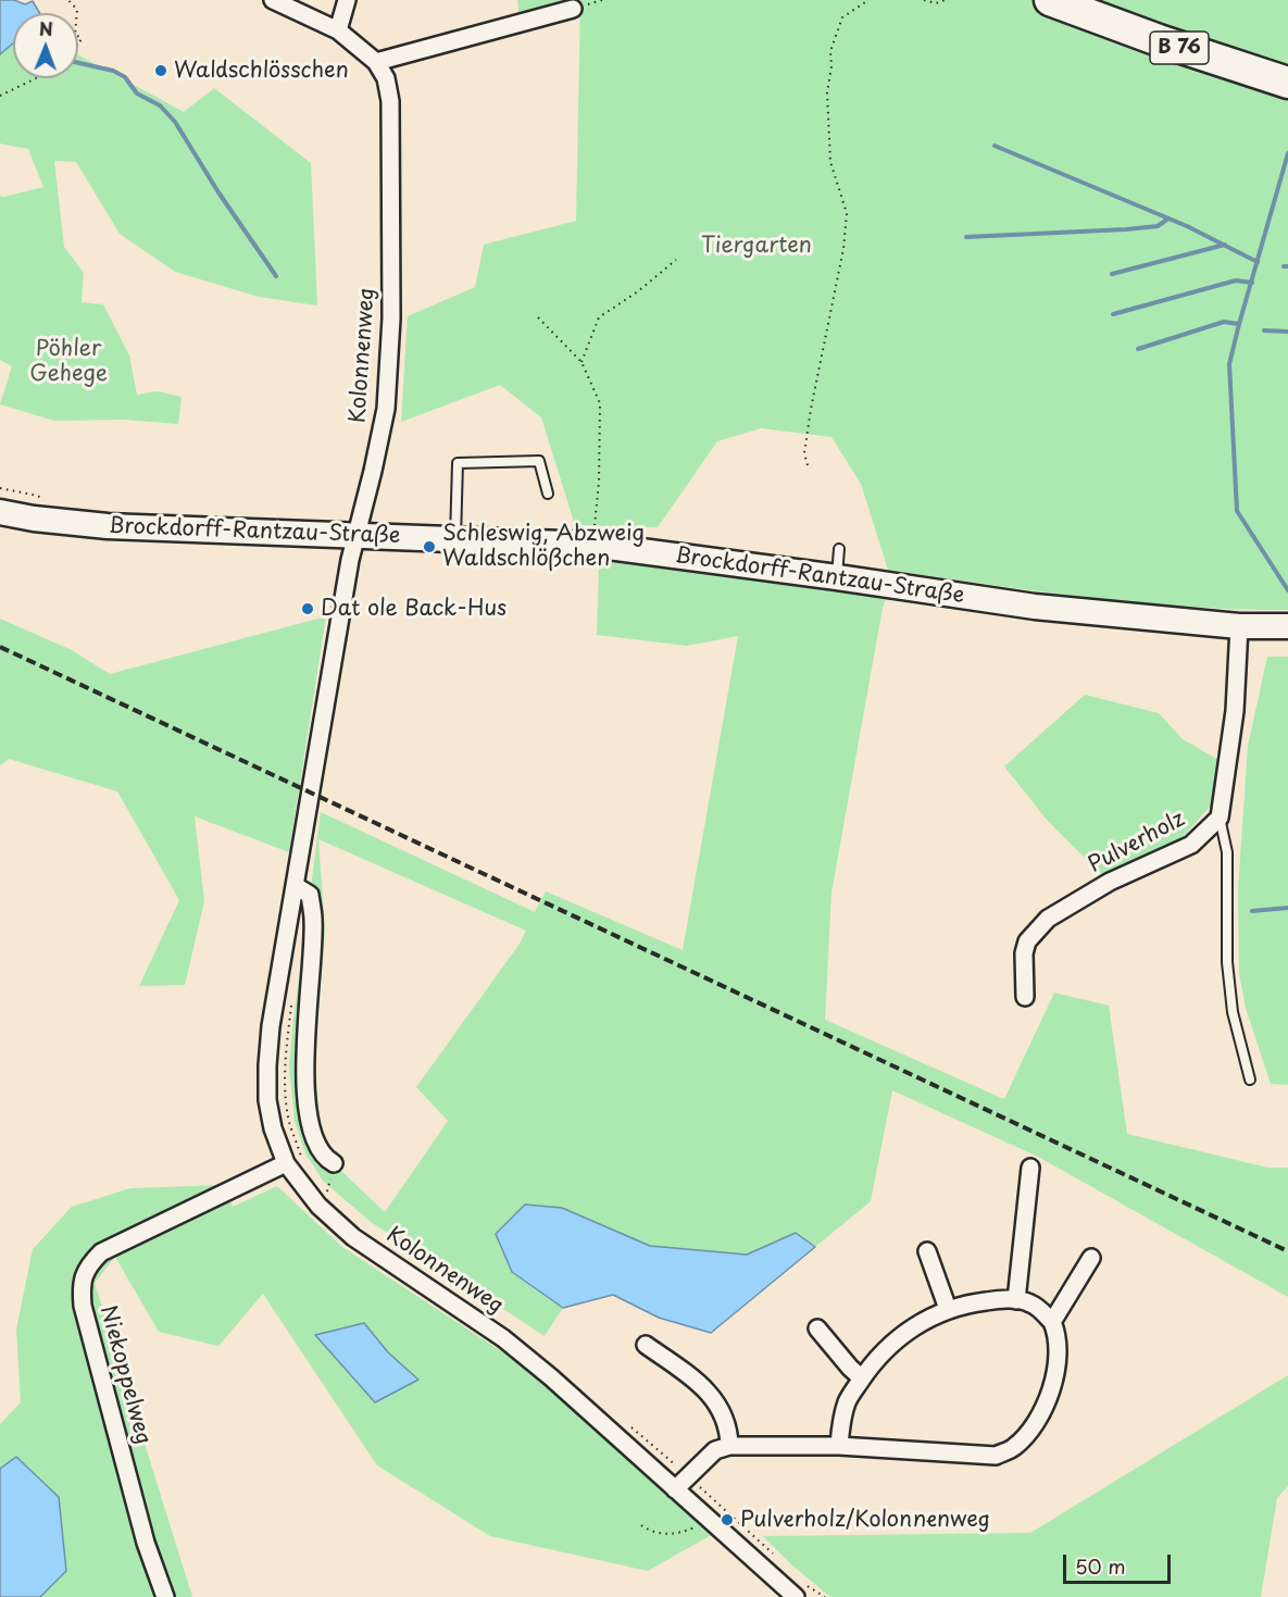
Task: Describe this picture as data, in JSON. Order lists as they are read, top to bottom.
{
  "streets": {
    "highway": ["B 76"],
    "street": [
      "Kolonnenweg",
      "Brockdorff-Rantzau-Straße",
      "Pulverholz",
      "Niekoppelweg"
    ]
  },
  "crossings": [
    ["Kolonnenweg", "Brockdorff-Rantzau-Straße"],
    ["Kolonnenweg", "Niekoppelweg"],
    ["Brockdorff-Rantzau-Straße", "Pulverholz"]
  ],
  "parks": ["Tiergarten", "Pöhler Gehege"],
  "places": [
    "Waldschlösschen",
    "Schleswig, Abzweig Waldschlößchen",
    "Dat ole Back-Hus",
    "Pulverholz/Kolonnenweg"
  ],
  "scale_bar": "50 m",
  "north": "top"
}
